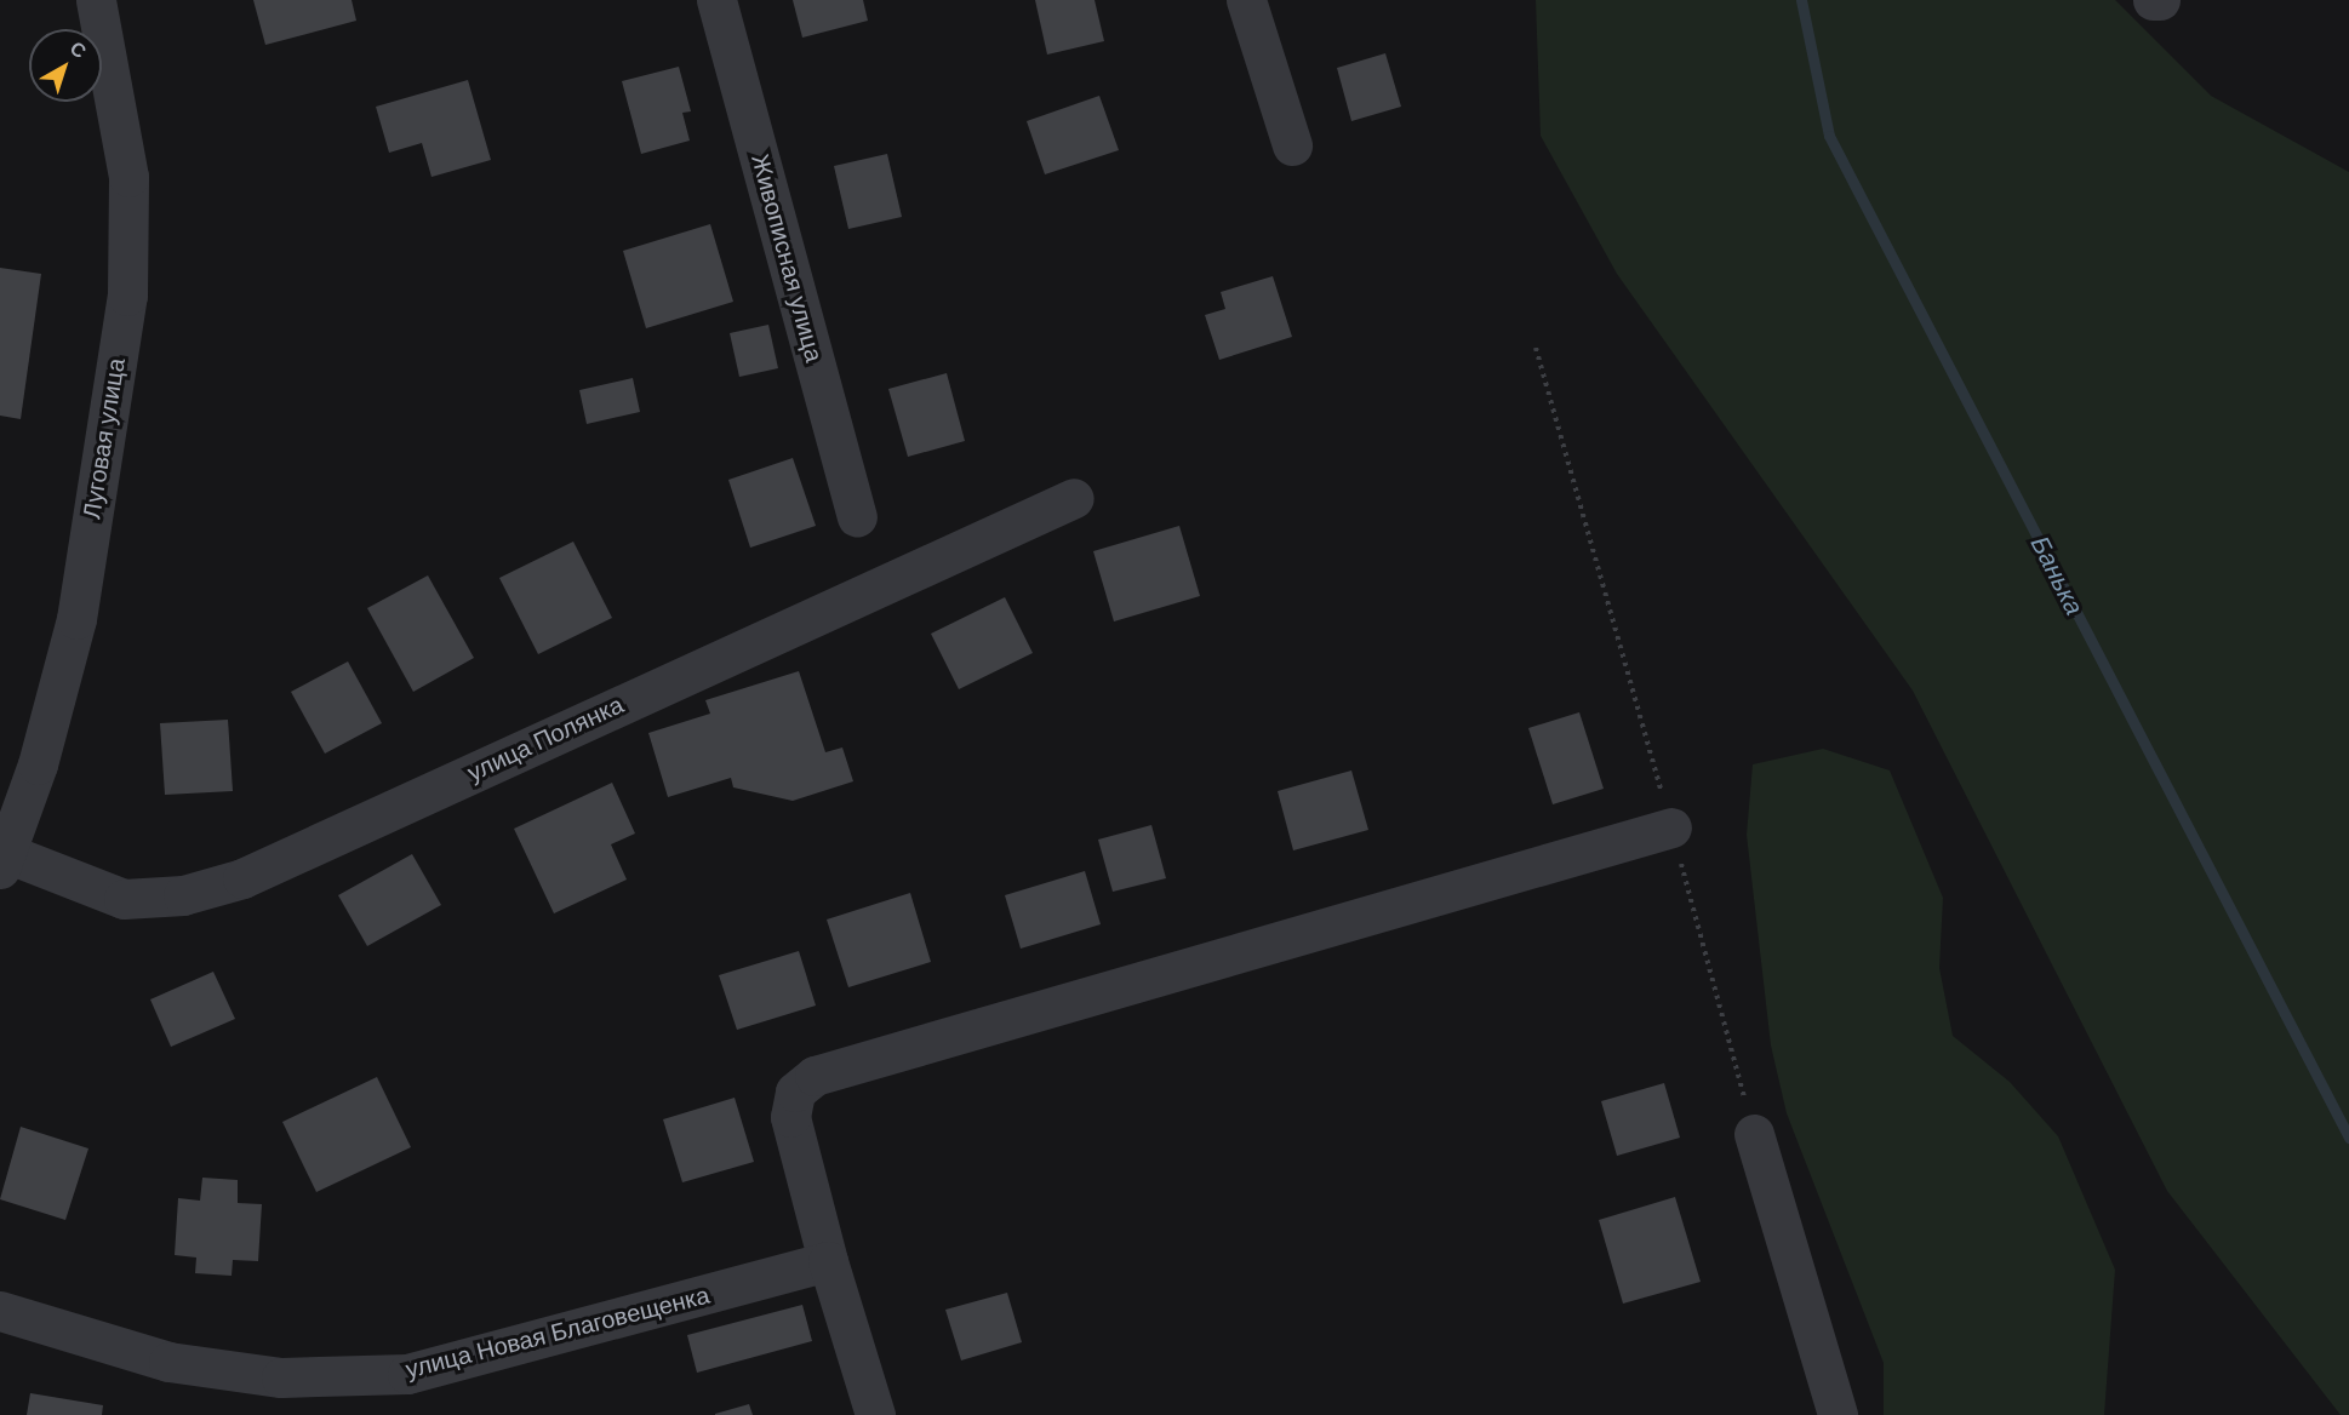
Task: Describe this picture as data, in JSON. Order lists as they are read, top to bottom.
{
  "streets": {
    "street": [
      "Живописная улица",
      "Луговая улица",
      "улица Полянка",
      "улица Новая Благовещенка"
    ]
  },
  "crossings": [
    ["Луговая улица", "улица Полянка"]
  ],
  "water": ["Банька"],
  "north": "top right"
}
